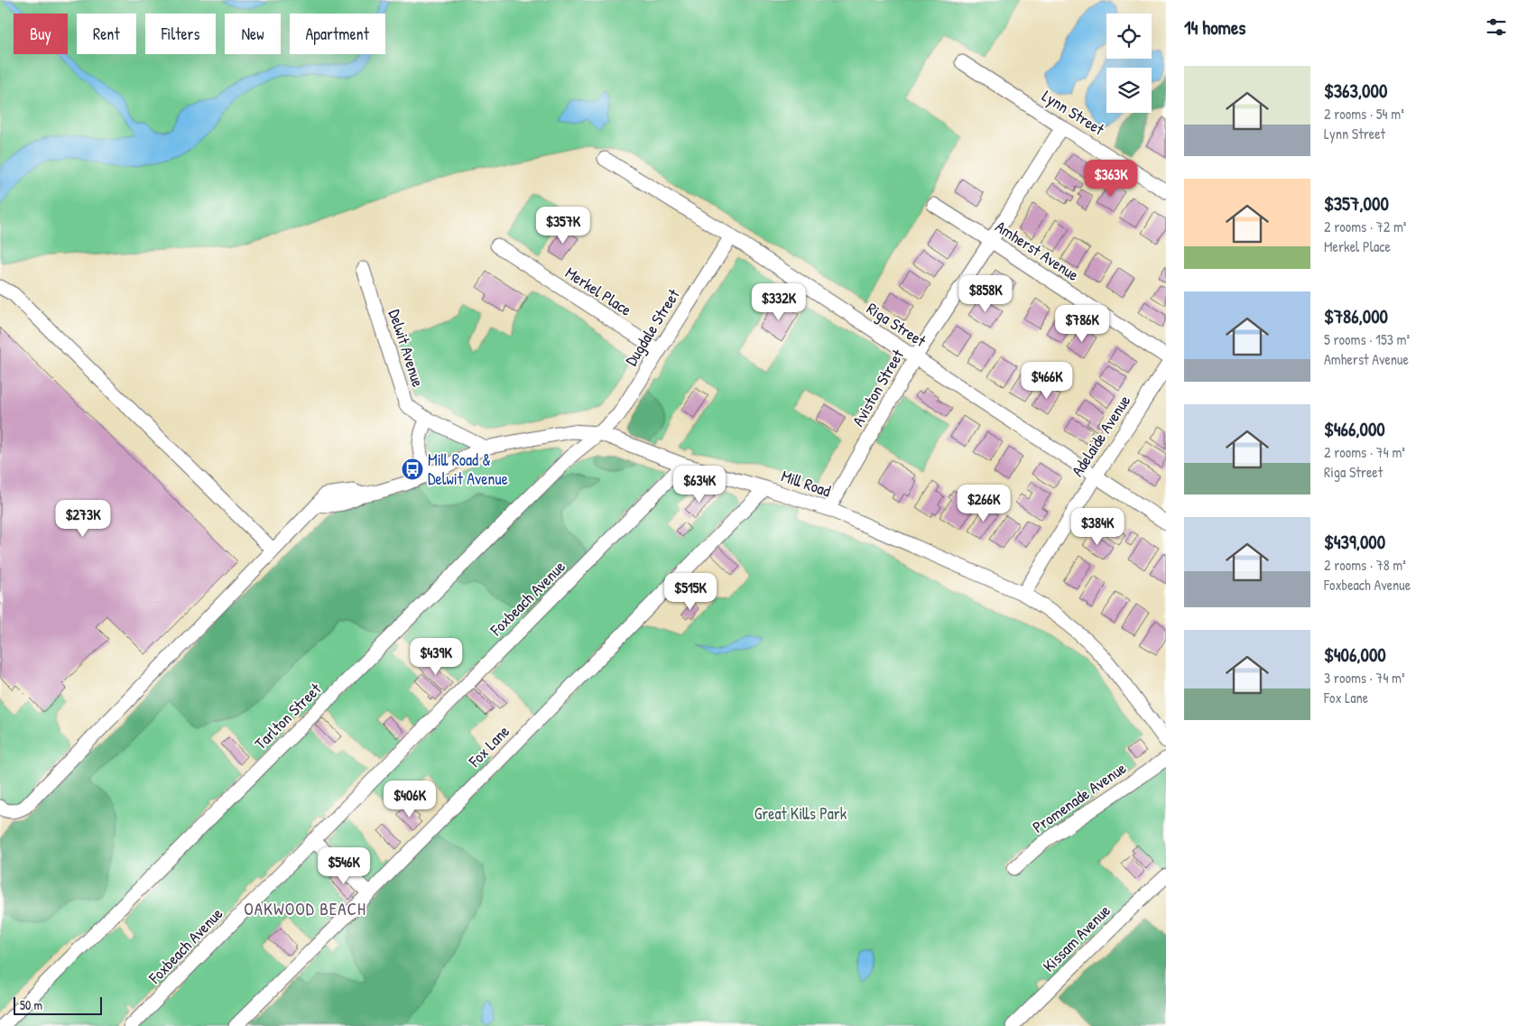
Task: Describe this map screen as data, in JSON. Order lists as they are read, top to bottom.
{
  "streets": {
    "street": [
      "Lynn Street",
      "Amherst Avenue",
      "Merkel Place",
      "Riga Street",
      "Dugdale Street",
      "Delwit Avenue",
      "Aviston Street",
      "Adelaide Avenue",
      "Mill Road",
      "Foxbeach Avenue",
      "Tarlton Street",
      "Fox Lane",
      "Promenade Avenue",
      "Kissam Avenue"
    ]
  },
  "crossings": [
    ["Lynn Street", "Aviston Street"],
    ["Amherst Avenue", "Aviston Street"],
    ["Merkel Place", "Dugdale Street"],
    ["Riga Street", "Dugdale Street"],
    ["Riga Street", "Aviston Street"],
    ["Riga Street", "Adelaide Avenue"],
    ["Dugdale Street", "Mill Road"],
    ["Dugdale Street", "Tarlton Street"],
    ["Delwit Avenue", "Mill Road"],
    ["Aviston Street", "Mill Road"],
    ["Adelaide Avenue", "Mill Road"],
    ["Mill Road", "Foxbeach Avenue"],
    ["Mill Road", "Tarlton Street"],
    ["Mill Road", "Fox Lane"]
  ],
  "districts": ["OAKWOOD BEACH"],
  "parks": ["Great Kills Park"],
  "places": {
    "bus stop": ["Mill Road & Delwit Avenue"]
  },
  "scale_bar": "50 m",
  "page": {
    "heading": "14 homes",
    "chip": [
      "Buy",
      "Rent",
      "Filters",
      "New",
      "Apartment"
    ],
    "list": [
      {
        "name": "$363,000",
        "note": "2 rooms · 54 m² · Lynn Street"
      },
      {
        "name": "$357,000",
        "note": "2 rooms · 72 m² · Merkel Place"
      },
      {
        "name": "$786,000",
        "note": "5 rooms · 153 m² · Amherst Avenue"
      },
      {
        "name": "$466,000",
        "note": "2 rooms · 74 m² · Riga Street"
      },
      {
        "name": "$439,000",
        "note": "2 rooms · 78 m² · Foxbeach Avenue"
      },
      {
        "name": "$406,000",
        "note": "3 rooms · 74 m² · Fox Lane"
      }
    ],
    "price": [
      "$363K",
      "$357K",
      "$858K",
      "$332K",
      "$786K",
      "$466K",
      "$634K",
      "$266K",
      "$273K",
      "$384K",
      "$515K",
      "$439K",
      "$406K",
      "$546K"
    ],
    "scale": "50 m"
  }
}
